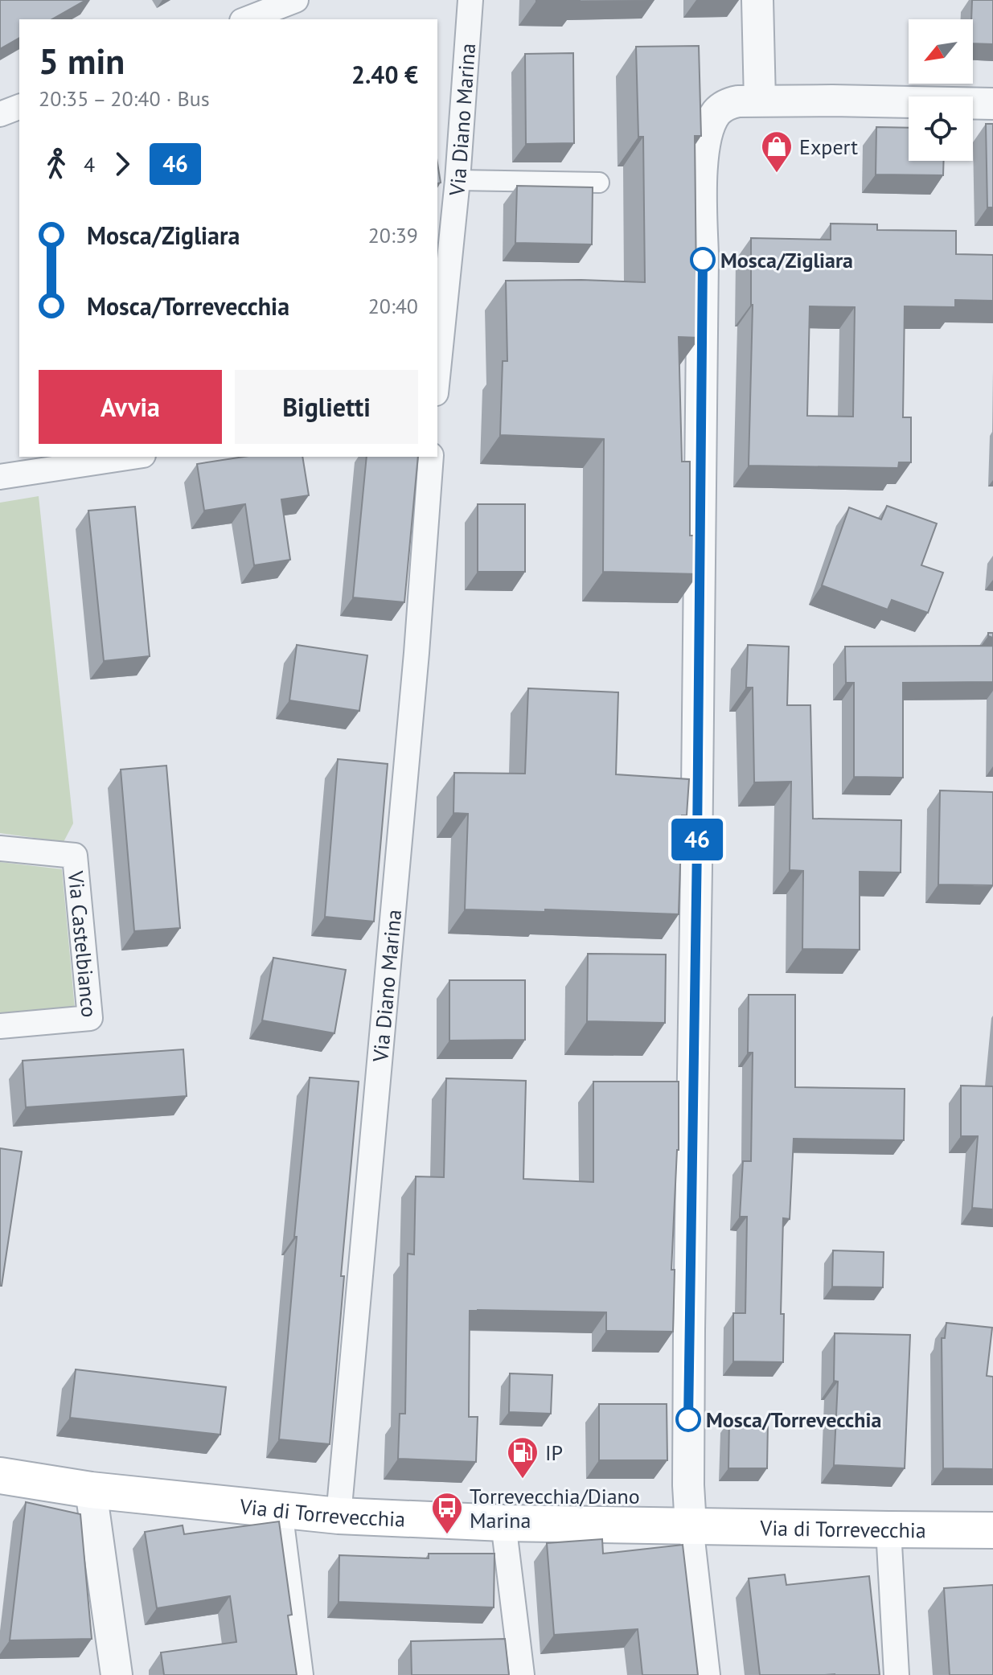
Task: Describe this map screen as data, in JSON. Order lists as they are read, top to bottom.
{
  "streets": {
    "main road": ["Via di Torrevecchia"],
    "street": ["Via Diano Marina", "Via Castelbianco"]
  },
  "crossings": [
    ["Via Diano Marina", "Via di Torrevecchia"]
  ],
  "places": {
    "shop": ["Expert"],
    "other": ["Mosca/Zigliara", "Mosca/Torrevecchia"],
    "fuel station": ["IP"],
    "bus stop": ["Torrevecchia/Diano Marina"]
  },
  "lines": ["bus line 46"],
  "north": "bottom left",
  "page": {
    "on_map": "46",
    "heading": ["5 min", "20:35 – 20:40 · Bus", "2.40 €"],
    "legs": ["4", "46"],
    "list": [
      {
        "name": "Mosca/Zigliara",
        "value": "20:39"
      },
      {
        "name": "Mosca/Torrevecchia",
        "value": "20:40"
      }
    ],
    "buttons": ["Avvia", "Biglietti"]
  }
}
